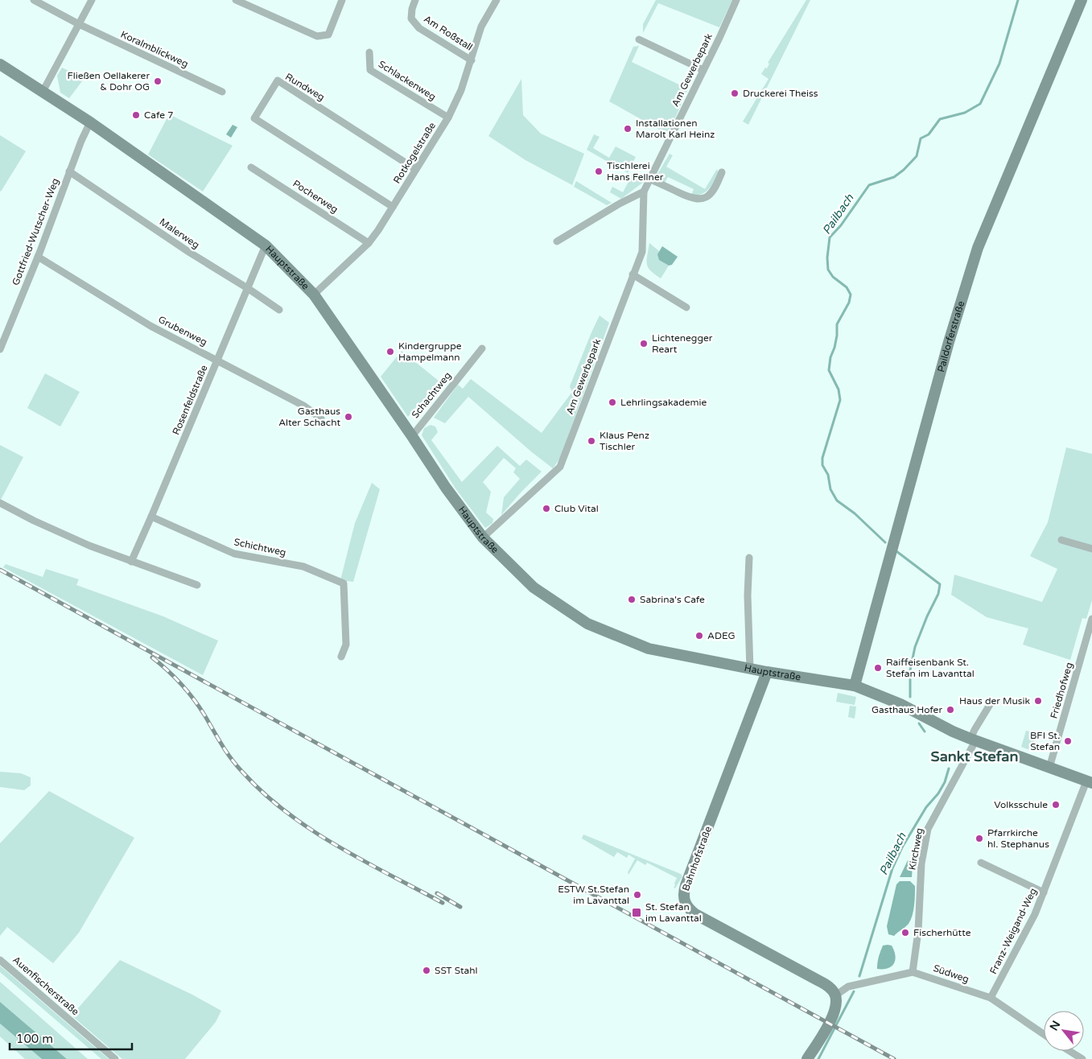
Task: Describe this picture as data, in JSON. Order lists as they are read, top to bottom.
{
  "streets": {
    "main road": ["Hauptstraße", "Paildorferstraße", "Bahnhofstraße"],
    "street": [
      "Am Roßstall",
      "Koralmblickweg",
      "Am Gewerbepark",
      "Schlackenweg",
      "Rundweg",
      "Rotkogelstraße",
      "Pocherweg",
      "Gottfried-Wutscher-Weg",
      "Malerweg",
      "Grubenweg",
      "Schachtweg",
      "Rosenfeldstraße",
      "Schichtweg",
      "Friedhofweg",
      "Kirchweg",
      "Franz-Weigand-Weg",
      "Südweg",
      "Auenfischerstraße"
    ]
  },
  "crossings": [
    ["Am Roßstall", "Rotkogelstraße"],
    ["Am Gewerbepark", "Hauptstraße"],
    ["Schlackenweg", "Rotkogelstraße"],
    ["Rundweg", "Rotkogelstraße"],
    ["Rotkogelstraße", "Pocherweg"],
    ["Rotkogelstraße", "Hauptstraße"],
    ["Gottfried-Wutscher-Weg", "Malerweg"],
    ["Gottfried-Wutscher-Weg", "Hauptstraße"],
    ["Gottfried-Wutscher-Weg", "Grubenweg"],
    ["Malerweg", "Rosenfeldstraße"],
    ["Hauptstraße", "Paildorferstraße"],
    ["Hauptstraße", "Schachtweg"],
    ["Hauptstraße", "Rosenfeldstraße"],
    ["Hauptstraße", "Friedhofweg"],
    ["Hauptstraße", "Kirchweg"],
    ["Hauptstraße", "Bahnhofstraße"],
    ["Hauptstraße", "Franz-Weigand-Weg"],
    ["Grubenweg", "Rosenfeldstraße"],
    ["Rosenfeldstraße", "Schichtweg"],
    ["Kirchweg", "Südweg"],
    ["Franz-Weigand-Weg", "Südweg"]
  ],
  "districts": ["Sankt Stefan"],
  "water": ["Pailbach"],
  "places": {
    "other": [
      "Fließen Oellakerer & Dohr OG",
      "Druckerei Theiss",
      "Cafe 7",
      "Installationen Marolt Karl Heinz",
      "Tischlerei Hans Fellner",
      "Lichtenegger Reart",
      "Kindergruppe Hampelmann",
      "Lehrlingsakademie",
      "Gasthaus Alter Schacht",
      "Klaus Penz Tischler",
      "Club Vital",
      "Sabrina's Cafe",
      "ADEG",
      "Raiffeisenbank St. Stefan im Lavanttal",
      "Haus der Musik",
      "Gasthaus Hofer",
      "BFI St. Stefan",
      "Volksschule",
      "Pfarrkirche hl. Stephanus",
      "ESTW St.Stefan im Lavanttal",
      "Fischerhütte",
      "SST Stahl"
    ],
    "transit": ["St. Stefan im Lavanttal"]
  },
  "scale_bar": "100 m",
  "north": "top left"
}
